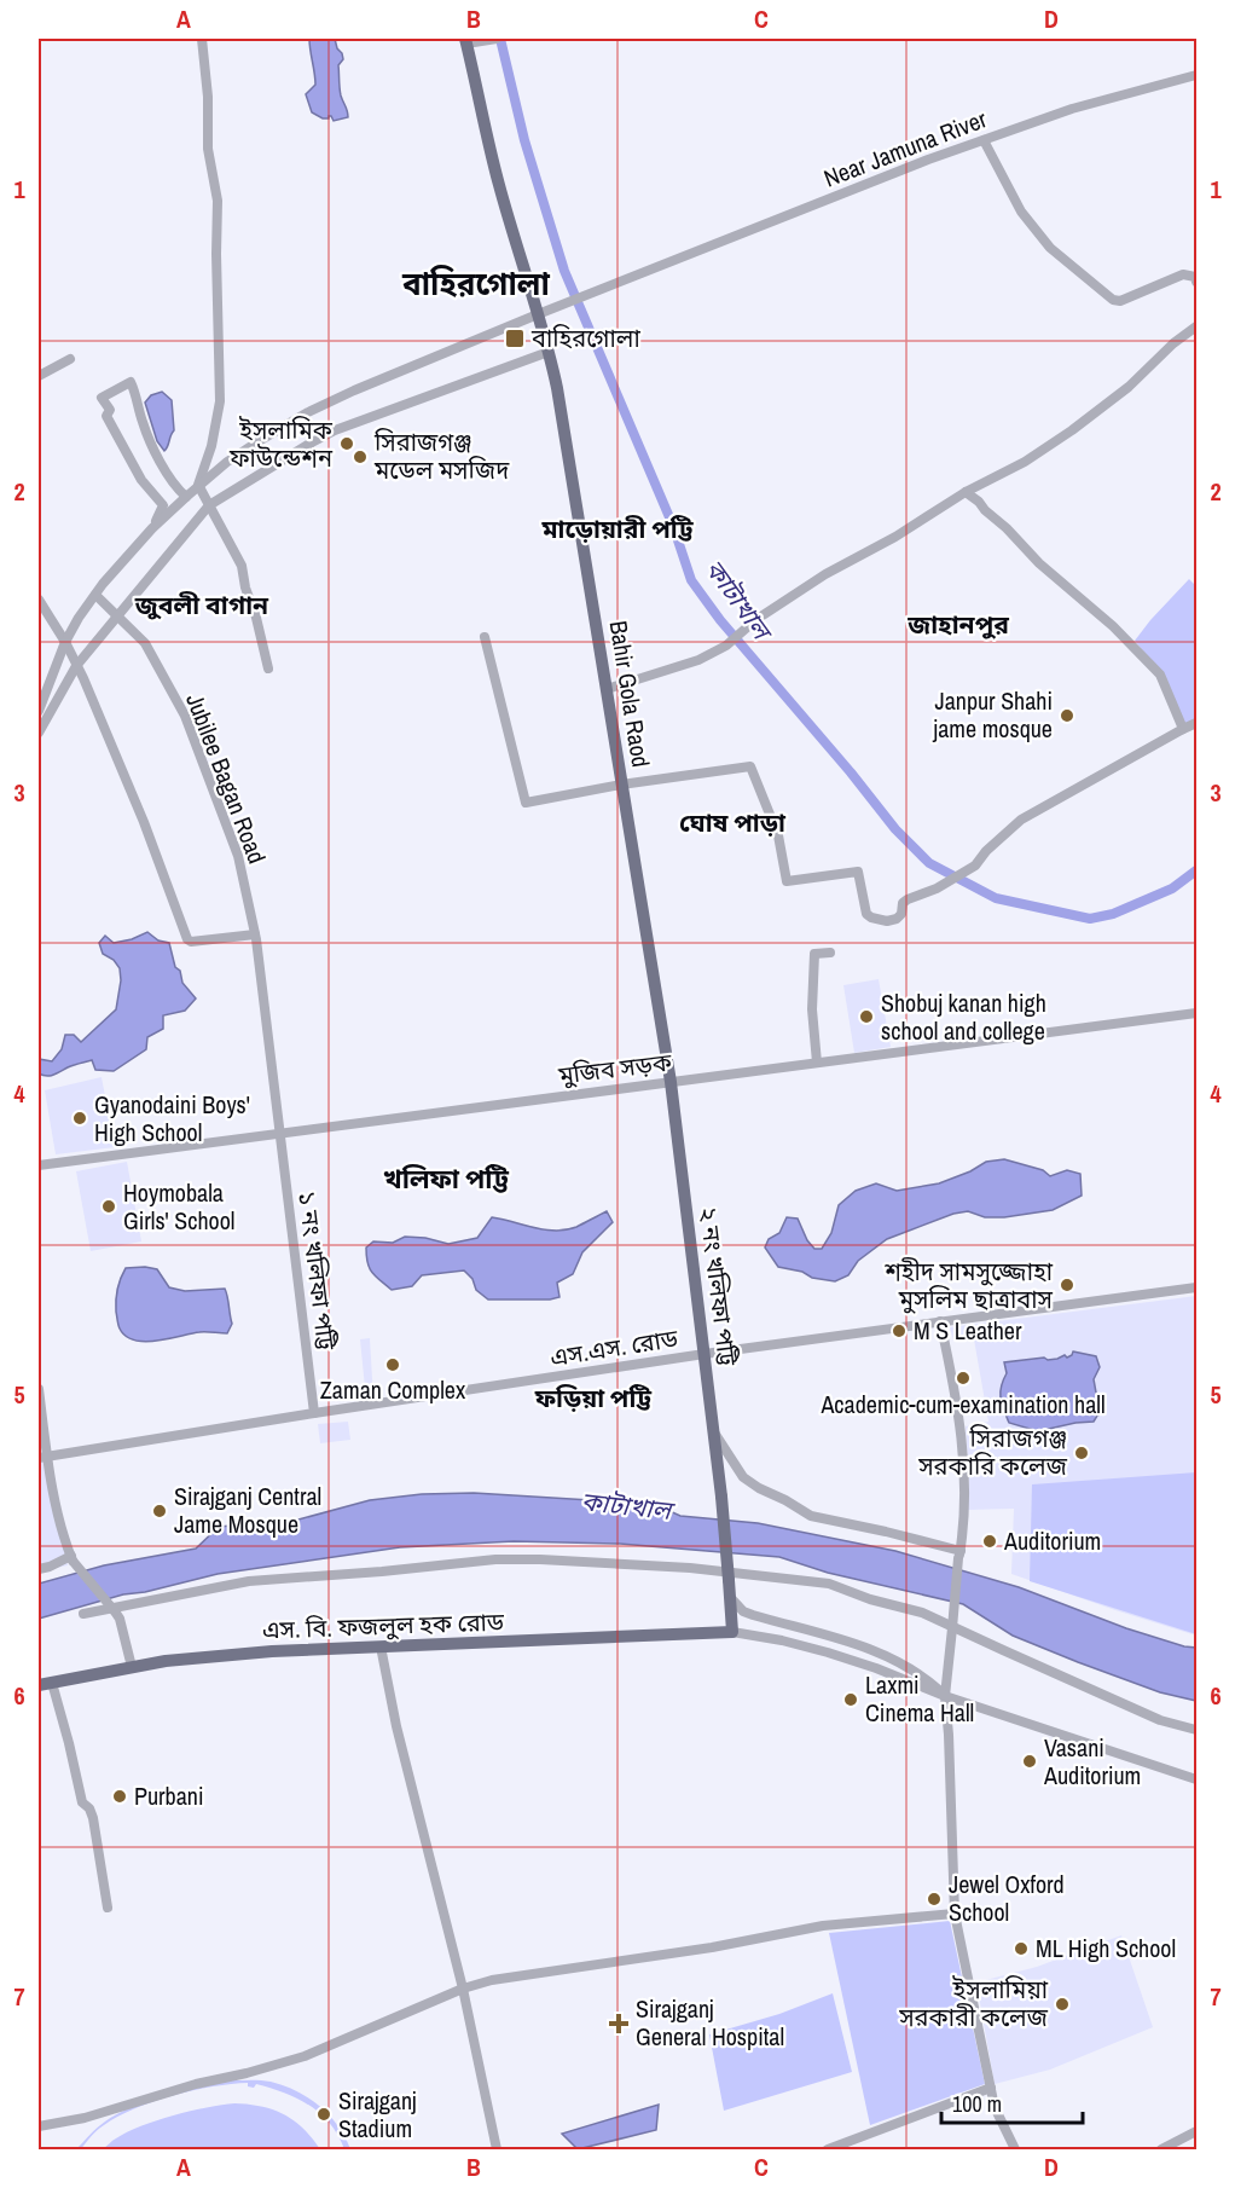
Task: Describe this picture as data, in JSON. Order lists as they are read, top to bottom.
{
  "streets": {
    "main road": ["Bahir Gola Raod", "২ নং খলিফা পট্টি", "এস. বি. ফজলুল হক রোড"],
    "street": [
      "Near Jamuna River",
      "Jubilee Bagan Road",
      "মুজিব সড়ক",
      "১ নং খলিফা পট্টি",
      "এস.এস. রোড"
    ]
  },
  "crossings": [
    ["Near Jamuna River", "Bahir Gola Raod"],
    ["Near Jamuna River", "Jubilee Bagan Road"],
    ["Bahir Gola Raod", "মুজিব সড়ক"],
    ["Bahir Gola Raod", "২ নং খলিফা পট্টি"],
    ["Jubilee Bagan Road", "মুজিব সড়ক"],
    ["Jubilee Bagan Road", "১ নং খলিফা পট্টি"],
    ["মুজিব সড়ক", "১ নং খলিফা পট্টি"],
    ["মুজিব সড়ক", "২ নং খলিফা পট্টি"],
    ["১ নং খলিফা পট্টি", "এস.এস. রোড"],
    ["২ নং খলিফা পট্টি", "এস.এস. রোড"],
    ["২ নং খলিফা পট্টি", "এস. বি. ফজলুল হক রোড"]
  ],
  "districts": [
    "বাহিরগোলা",
    "মাড়োয়ারী পট্টি",
    "জুবলী বাগান",
    "জাহানপুর",
    "ঘোষ পাড়া",
    "খলিফা পট্টি",
    "ফড়িয়া পট্টি"
  ],
  "water": ["কাটাখাল"],
  "places": {
    "transit": ["বাহিরগোলা"],
    "other": [
      "ইসলামিক ফাউন্ডেশন",
      "সিরাজগঞ্জ মডেল মসজিদ",
      "Janpur Shahi jame mosque",
      "Shobuj kanan high school and college",
      "Gyanodaini Boys' High School",
      "Hoymobala Girls' School",
      "শহীদ সামসুজ্জোহা মুসলিম ছাত্রাবাস",
      "M S Leather",
      "Zaman Complex",
      "Academic-cum-examination hall",
      "সিরাজগঞ্জ সরকারি কলেজ",
      "Sirajganj Central Jame Mosque",
      "Auditorium",
      "Laxmi Cinema Hall",
      "Vasani Auditorium",
      "Purbani",
      "Jewel Oxford School",
      "ML High School",
      "ইসলামিয়া সরকারী কলেজ",
      "Sirajganj Stadium"
    ],
    "health": ["Sirajganj General Hospital"]
  },
  "scale_bar": "100 m",
  "grid": {
    "columns": [
      "A",
      "B",
      "C",
      "D"
    ],
    "rows": [
      "1",
      "2",
      "3",
      "4",
      "5",
      "6",
      "7"
    ]
  }
}
